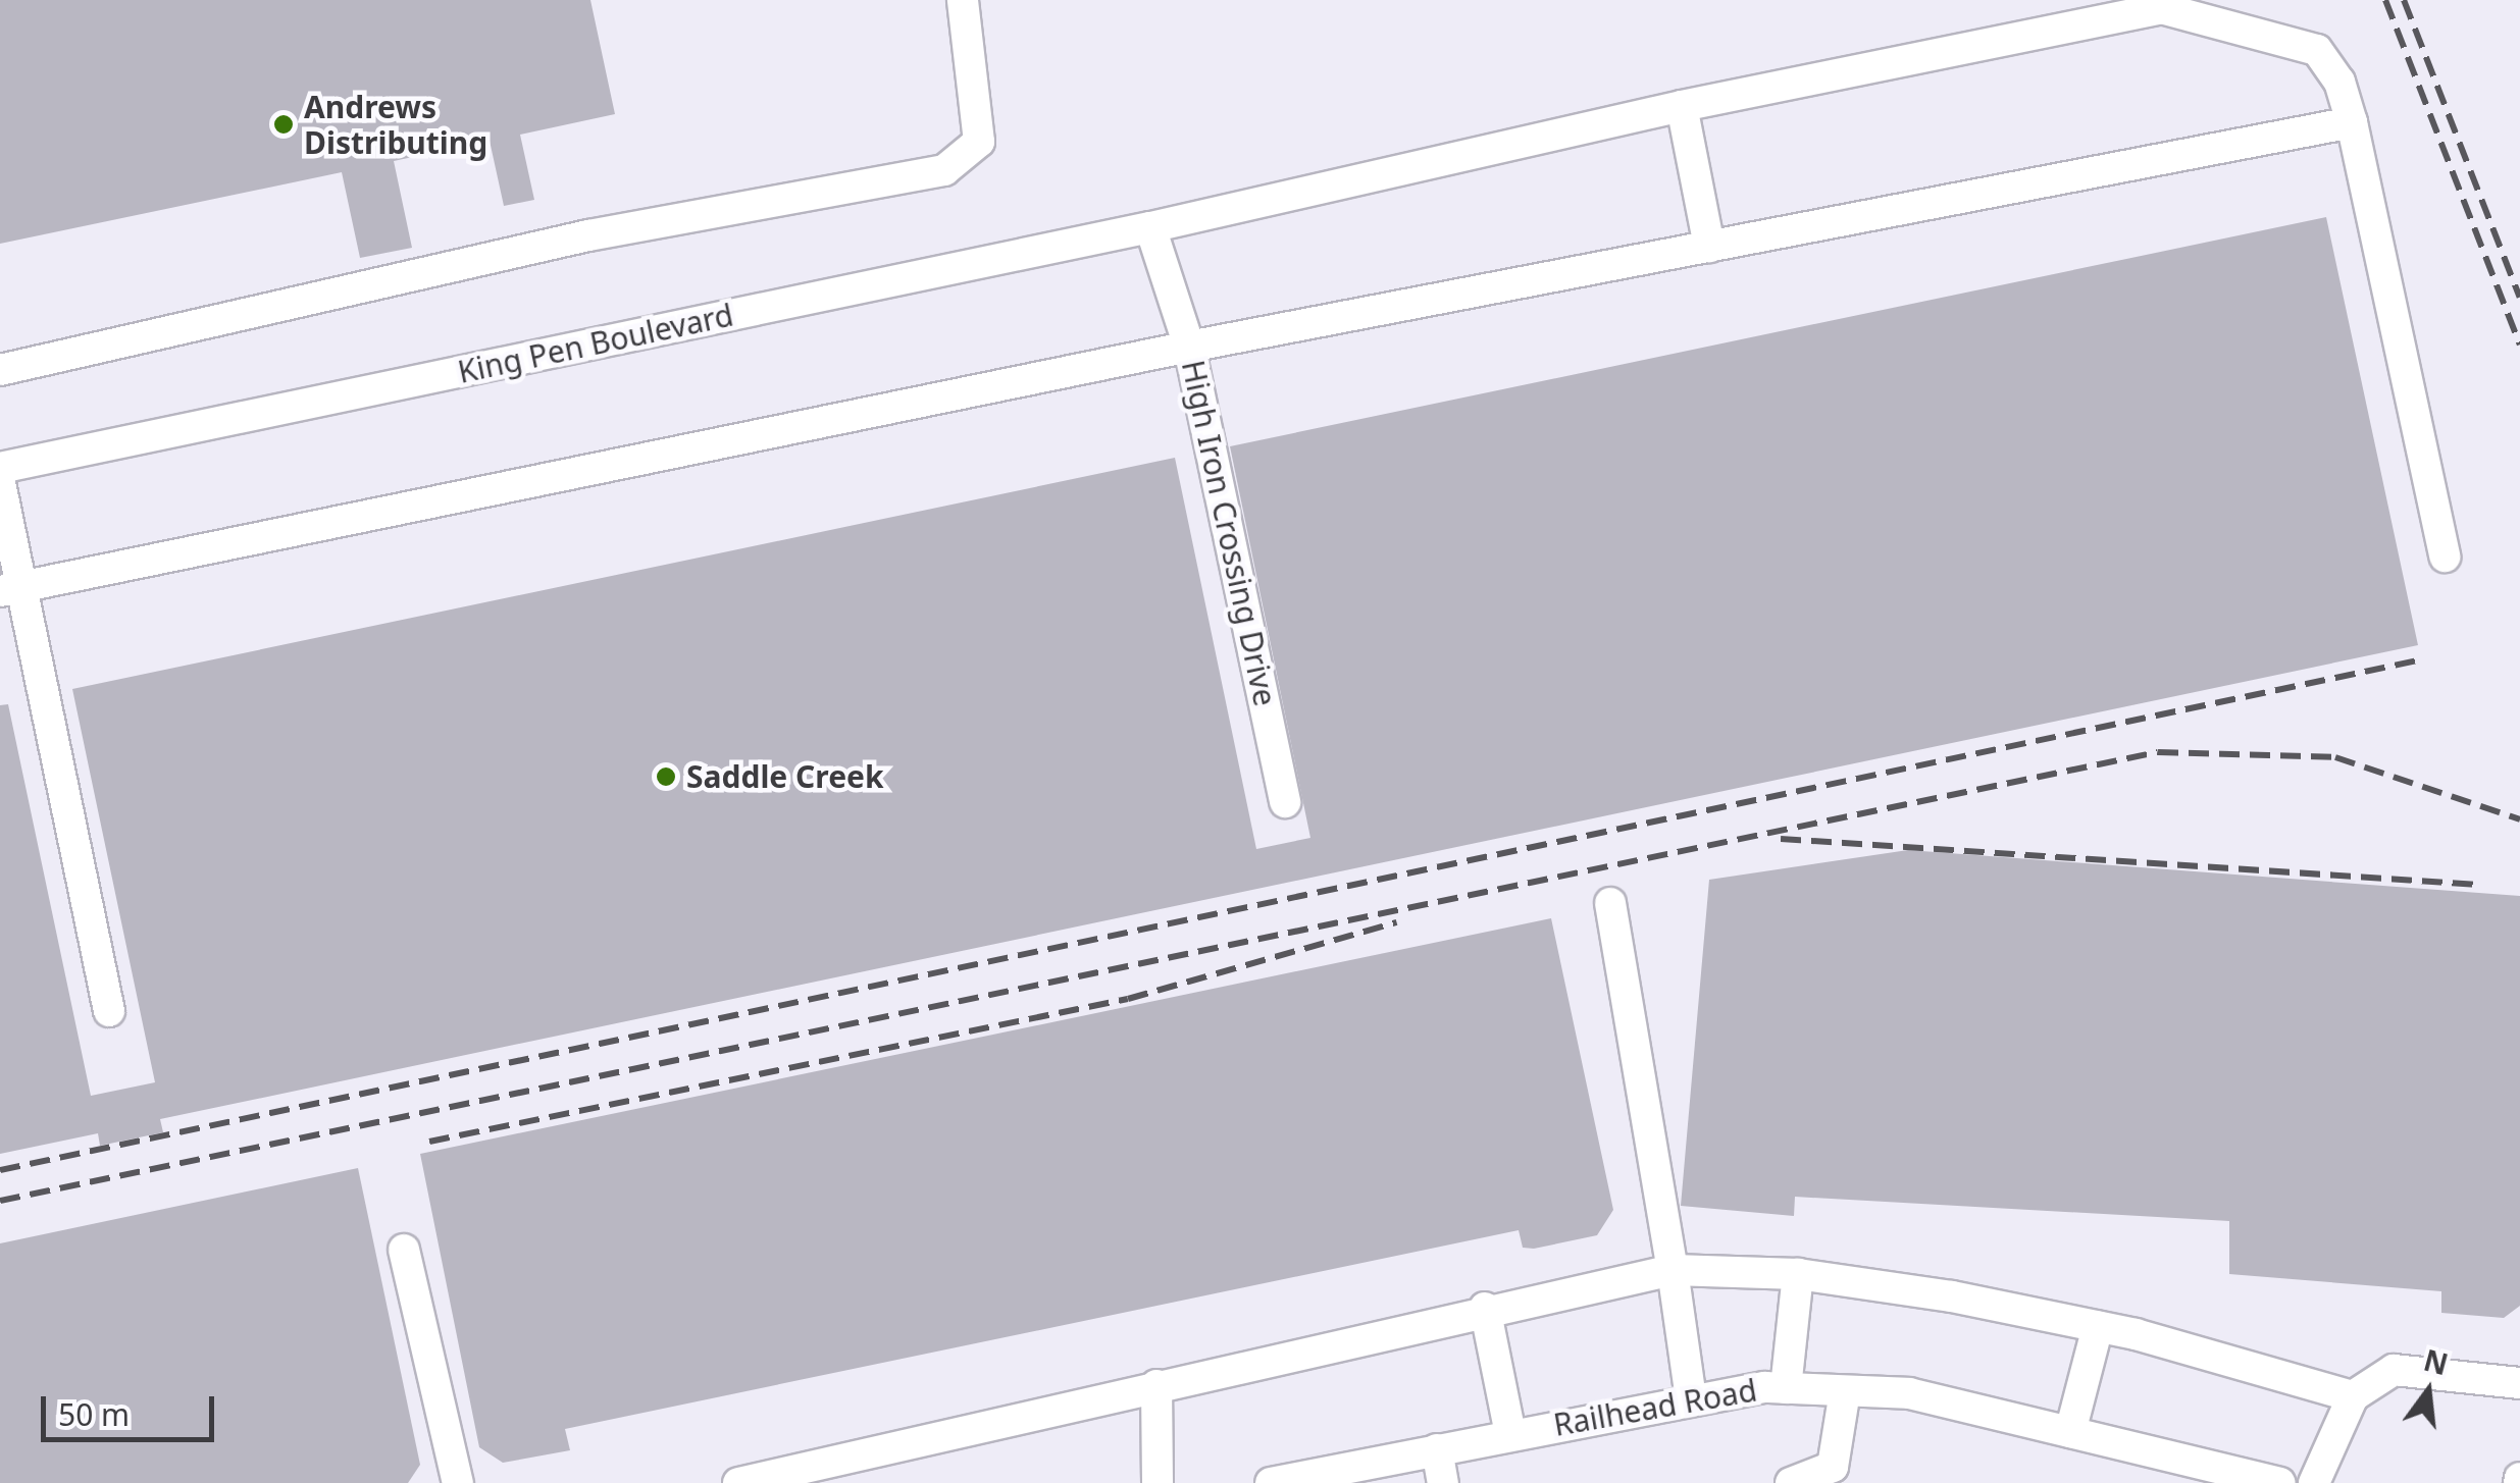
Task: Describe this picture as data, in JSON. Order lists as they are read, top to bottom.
{
  "streets": {
    "street": ["King Pen Boulevard", "High Iron Crossing Drive", "Railhead Road"]
  },
  "crossings": [
    ["King Pen Boulevard", "High Iron Crossing Drive"]
  ],
  "places": ["Andrews Distributing", "Saddle Creek"],
  "scale_bar": "50 m",
  "north": "top"
}
